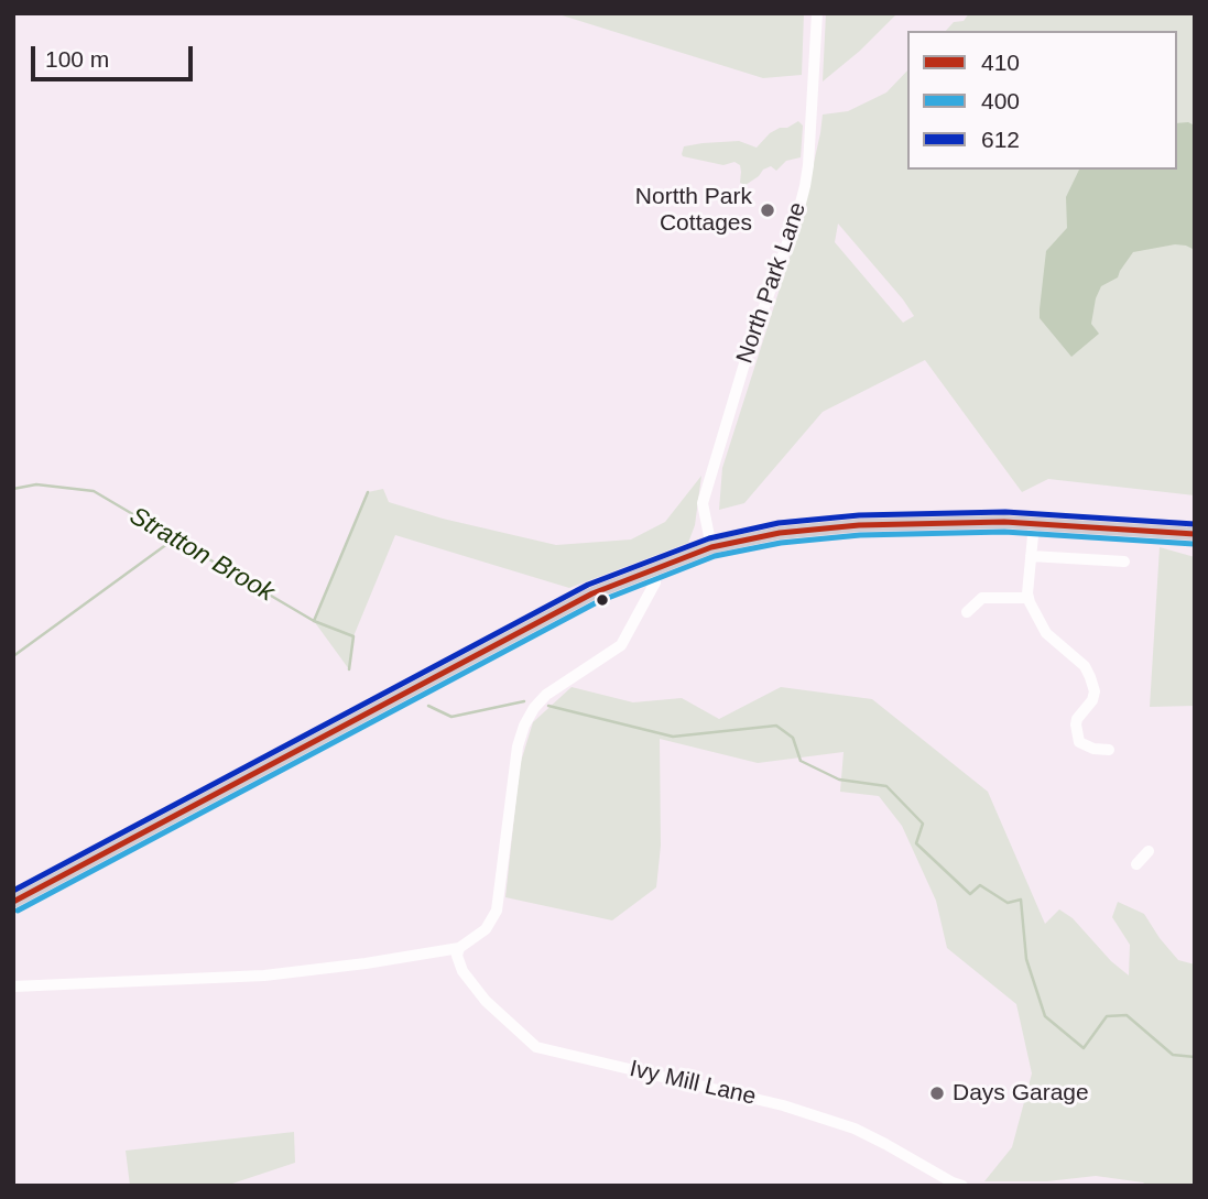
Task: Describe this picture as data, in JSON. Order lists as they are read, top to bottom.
{
  "streets": {
    "street": ["North Park Lane", "Ivy Mill Lane"]
  },
  "water": ["Stratton Brook"],
  "places": ["Nortth Park Cottages", "Days Garage"],
  "lines": ["transit line 612", "transit line 410", "transit line 400"],
  "legend": ["410", "400", "612"],
  "scale_bar": "100 m"
}
